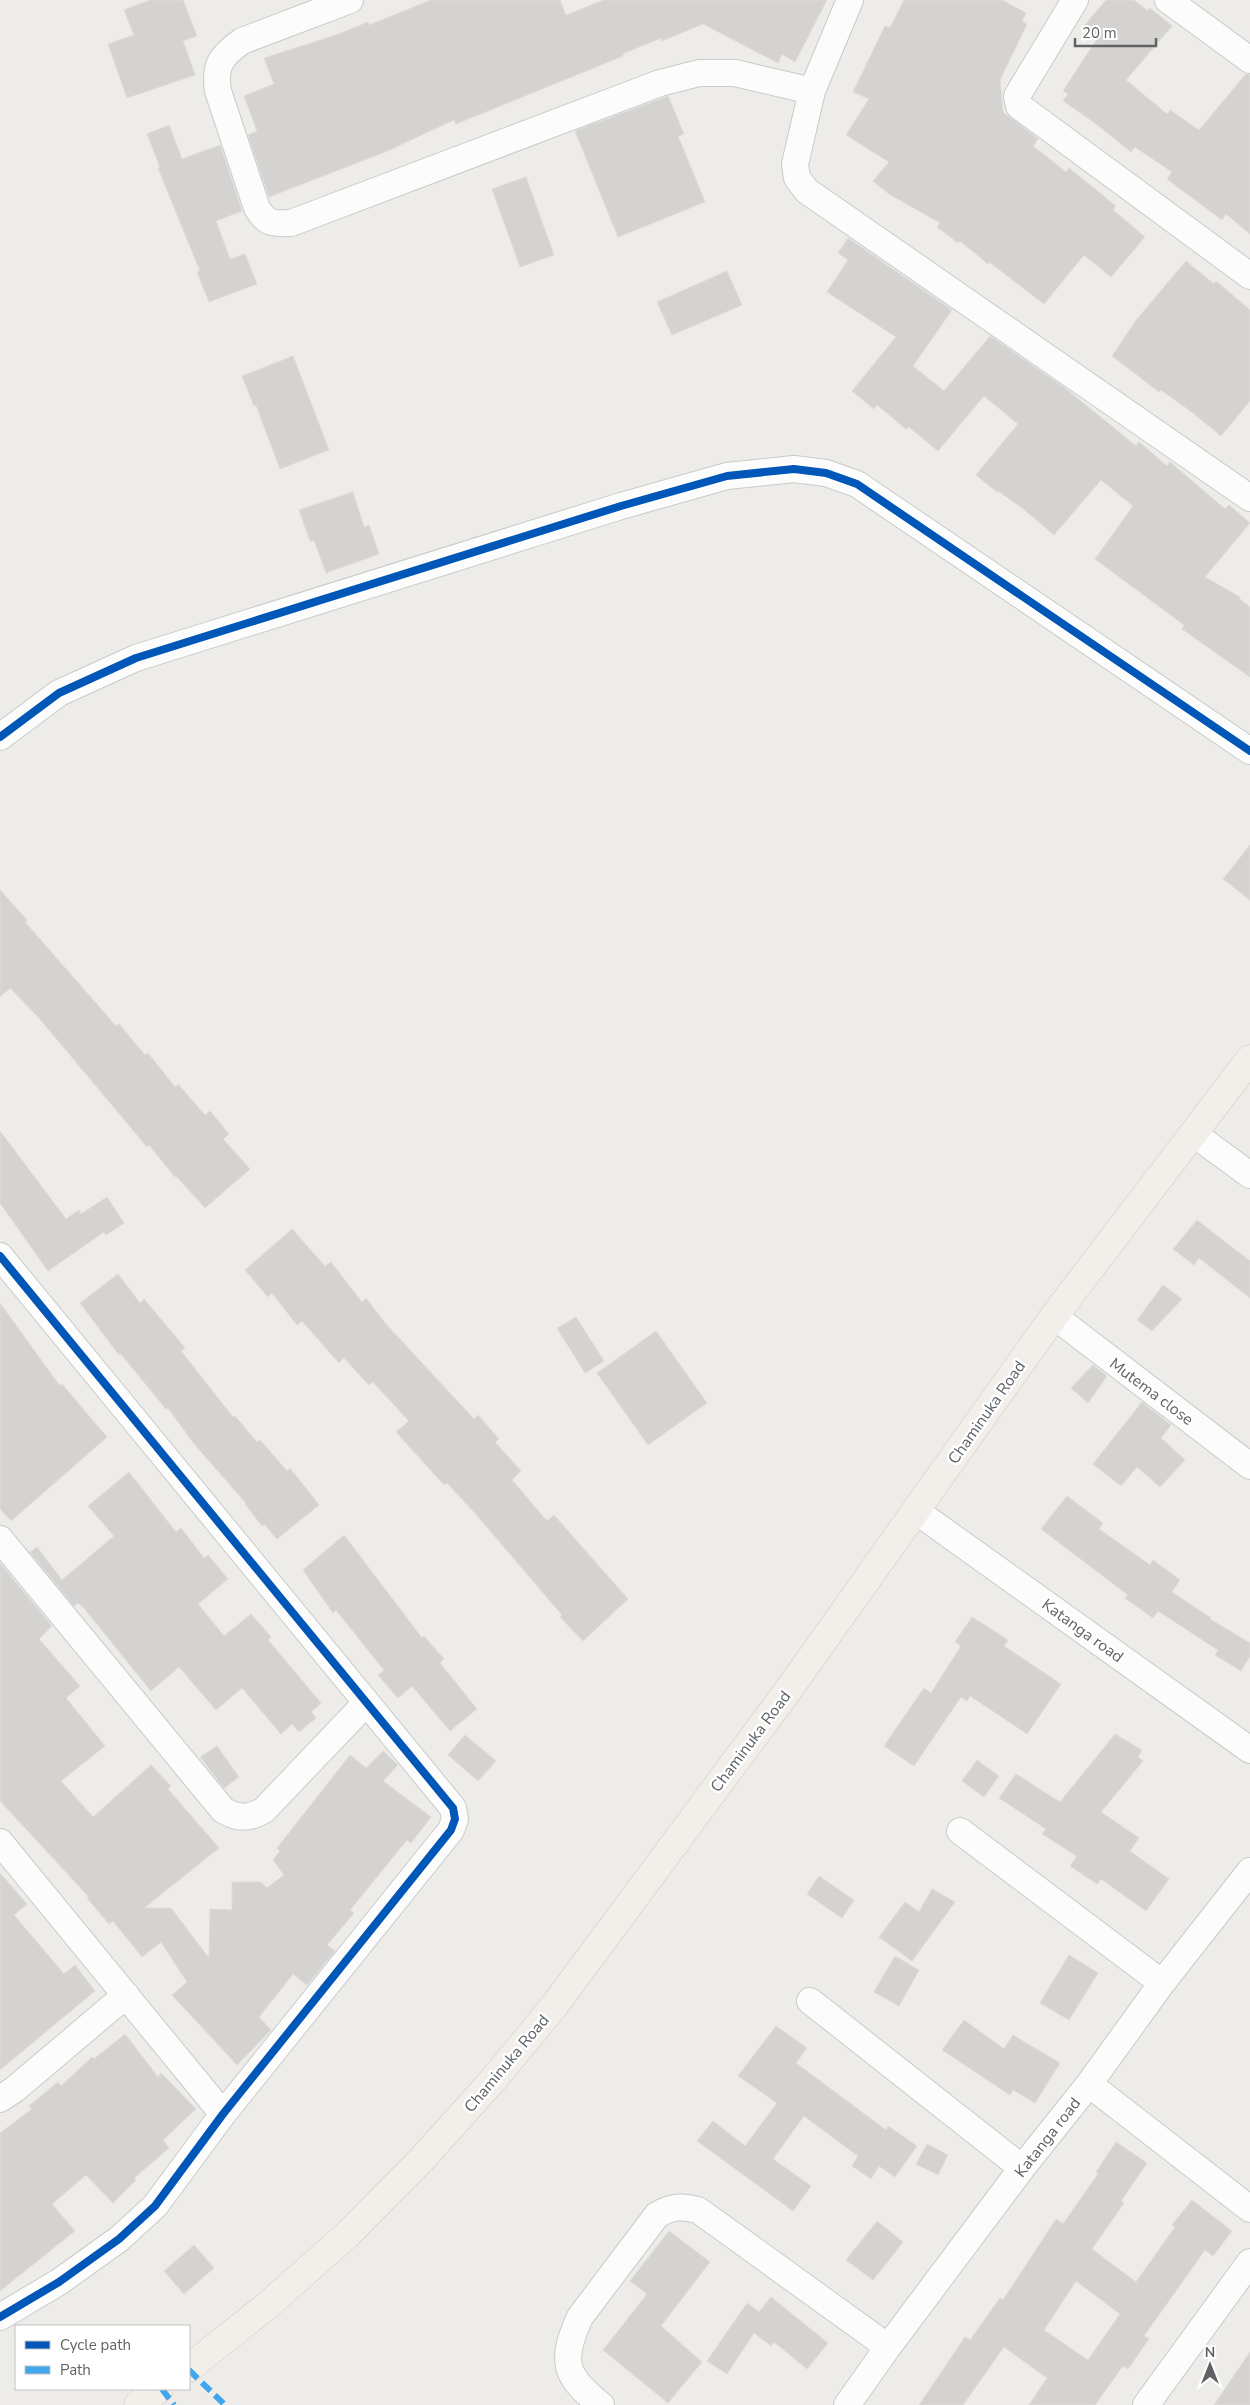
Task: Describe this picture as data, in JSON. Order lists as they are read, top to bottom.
{
  "streets": {
    "main road": ["Chaminuka Road"],
    "street": ["Mutema close", "Katanga road"]
  },
  "crossings": [
    ["Mutema close", "Chaminuka Road"],
    ["Chaminuka Road", "Katanga road"]
  ],
  "legend": ["Cycle path", "Path"],
  "scale_bar": "20 m",
  "north": "top"
}
